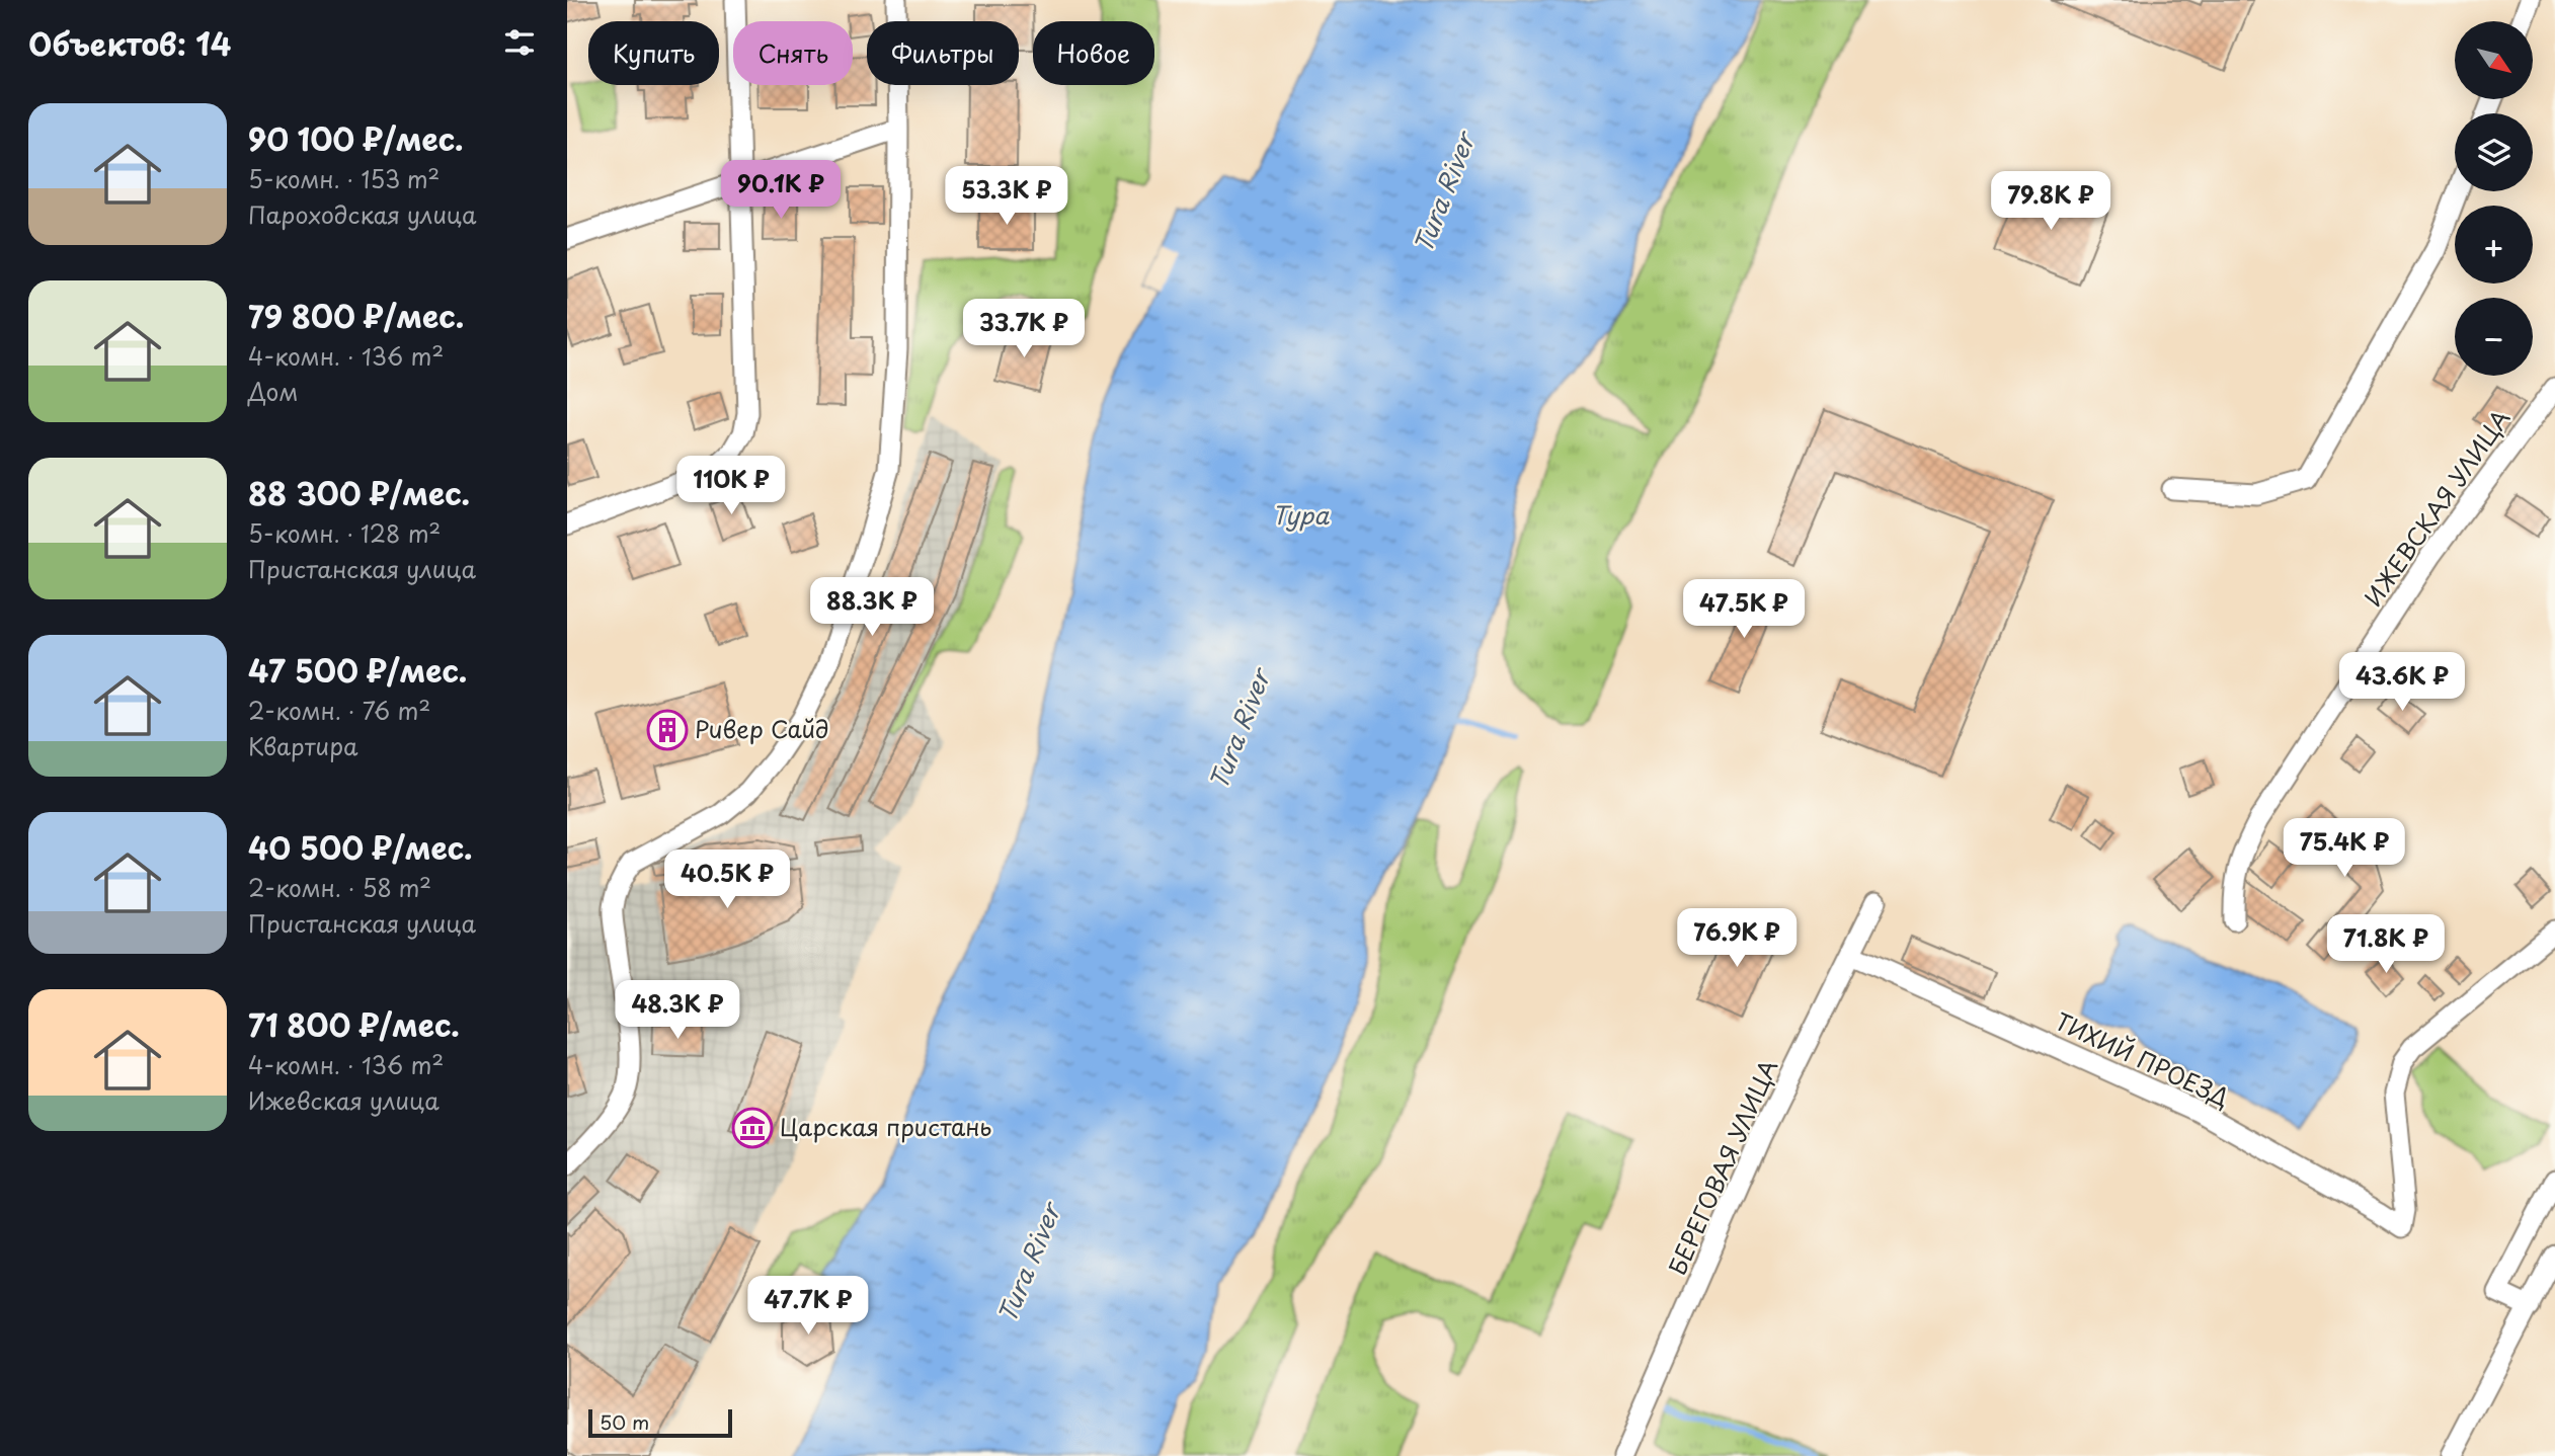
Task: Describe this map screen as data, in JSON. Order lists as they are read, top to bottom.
{
  "streets": {
    "street": ["ИЖЕВСКАЯ УЛИЦА", "ТИХИЙ ПРОЕЗД", "БЕРЕГОВАЯ УЛИЦА"]
  },
  "crossings": [
    ["ТИХИЙ ПРОЕЗД", "БЕРЕГОВАЯ УЛИЦА"]
  ],
  "water": ["Tura River", "Тура"],
  "places": {
    "building": ["Ривер Сайд"],
    "museum": ["Царская пристань"]
  },
  "scale_bar": "50 m",
  "north": "bottom right",
  "page": {
    "heading": "Объектов: 14",
    "map_buttons": ["+", "−"],
    "chip": [
      "Купить",
      "Снять",
      "Фильтры",
      "Новое"
    ],
    "list": [
      {
        "name": "90 100 ₽/мес.",
        "note": "5-комн. · 153 m² · Пароходская улица"
      },
      {
        "name": "79 800 ₽/мес.",
        "note": "4-комн. · 136 m² · Дом"
      },
      {
        "name": "88 300 ₽/мес.",
        "note": "5-комн. · 128 m² · Пристанская улица"
      },
      {
        "name": "47 500 ₽/мес.",
        "note": "2-комн. · 76 m² · Квартира"
      },
      {
        "name": "40 500 ₽/мес.",
        "note": "2-комн. · 58 m² · Пристанская улица"
      },
      {
        "name": "71 800 ₽/мес.",
        "note": "4-комн. · 136 m² · Ижевская улица"
      }
    ],
    "price": [
      "90.1K ₽",
      "53.3K ₽",
      "79.8K ₽",
      "33.7K ₽",
      "110K ₽",
      "88.3K ₽",
      "47.5K ₽",
      "43.6K ₽",
      "75.4K ₽",
      "40.5K ₽",
      "76.9K ₽",
      "71.8K ₽",
      "48.3K ₽",
      "47.7K ₽"
    ],
    "scale": "50 m"
  }
}
